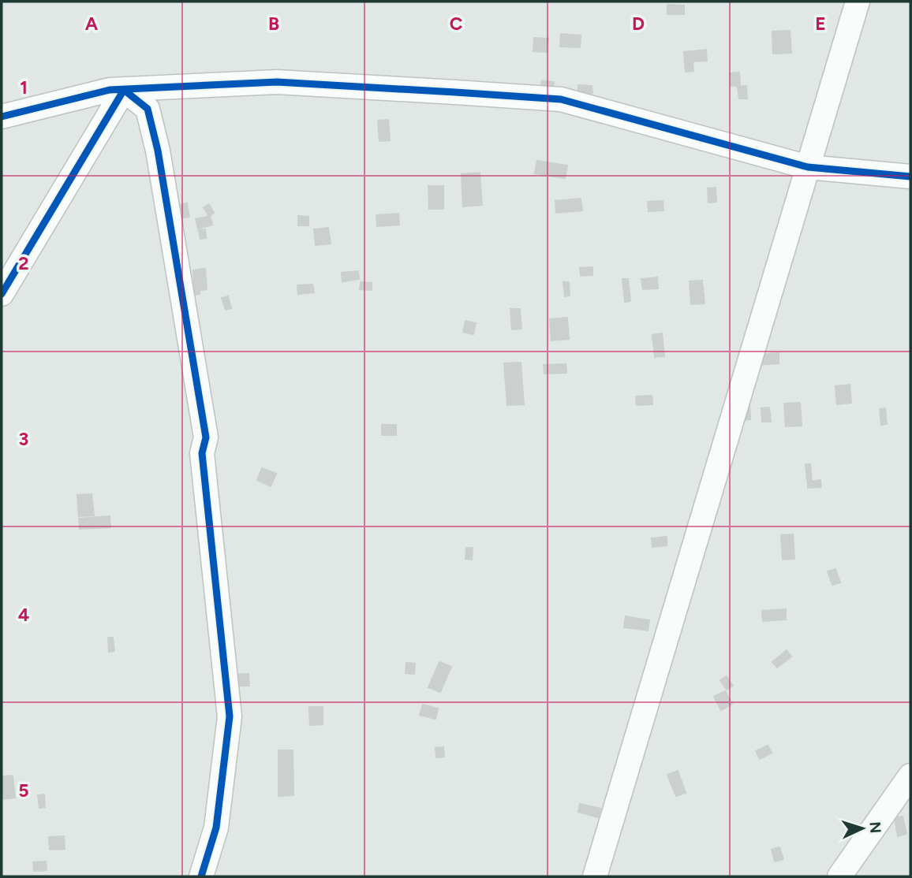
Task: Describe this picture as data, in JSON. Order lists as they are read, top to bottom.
{
  "north": "right",
  "grid": {
    "columns": [
      "A",
      "B",
      "C",
      "D",
      "E"
    ],
    "rows": [
      "1",
      "2",
      "3",
      "4",
      "5"
    ]
  }
}
